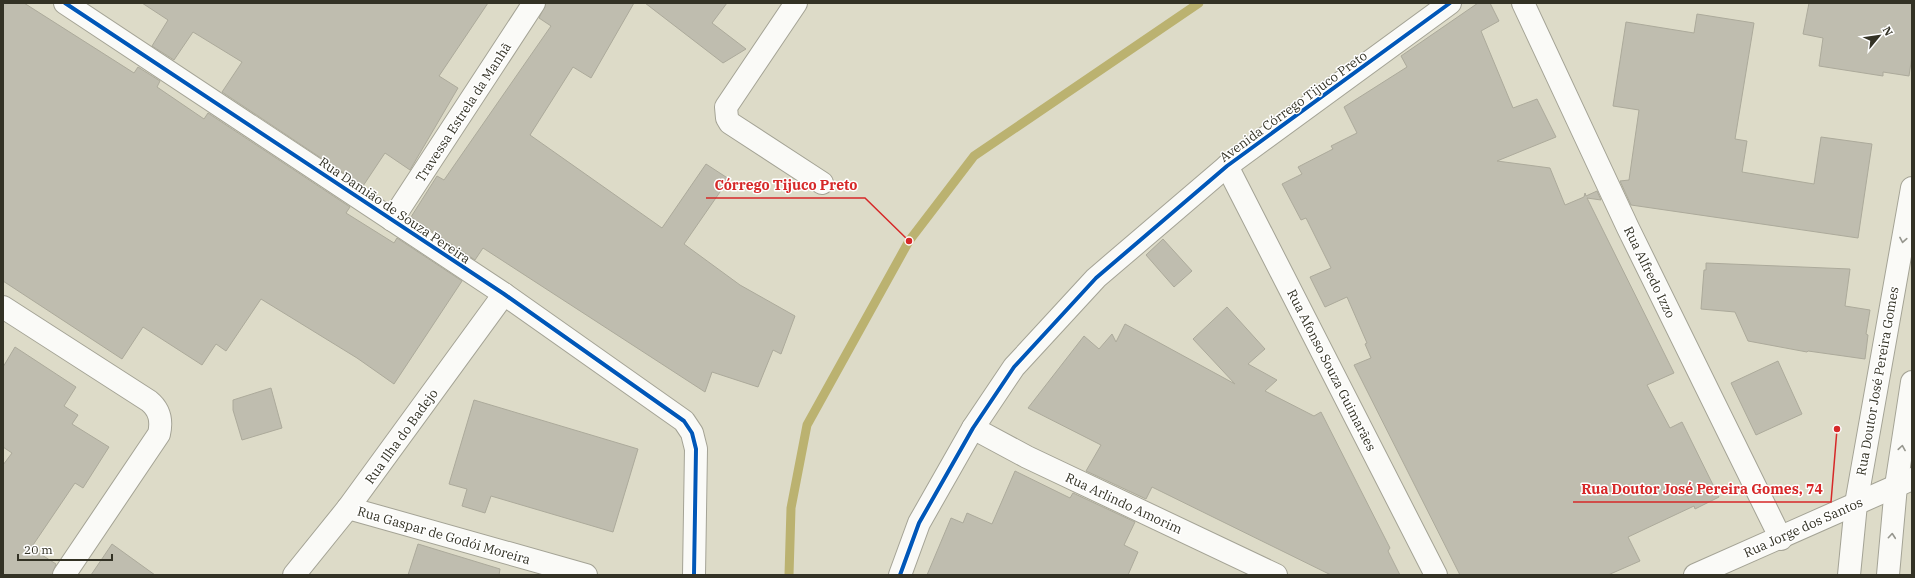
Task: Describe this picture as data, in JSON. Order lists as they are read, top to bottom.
{
  "streets": {
    "street": [
      "Avenida Córrego Tijuco Preto",
      "Travessa Estrela da Manhã",
      "Rua Damião de Souza Pereira",
      "Rua Alfredo Izzo",
      "Rua Afonso Souza Guimarães",
      "Rua Doutor José Pereira Gomes",
      "Rua Ilha do Badejo",
      "Rua Arlindo Amorim",
      "Rua Jorge dos Santos",
      "Rua Gaspar de Godói Moreira"
    ]
  },
  "crossings": [
    ["Avenida Córrego Tijuco Preto", "Rua Afonso Souza Guimarães"],
    ["Avenida Córrego Tijuco Preto", "Rua Arlindo Amorim"],
    ["Travessa Estrela da Manhã", "Rua Damião de Souza Pereira"],
    ["Rua Damião de Souza Pereira", "Rua Ilha do Badejo"],
    ["Rua Alfredo Izzo", "Rua Jorge dos Santos"],
    ["Rua Doutor José Pereira Gomes", "Rua Jorge dos Santos"],
    ["Rua Ilha do Badejo", "Rua Gaspar de Godói Moreira"]
  ],
  "places": ["Córrego Tijuco Preto", "Rua Doutor José Pereira Gomes, 74"],
  "scale_bar": "20 m",
  "north": "top right"
}
